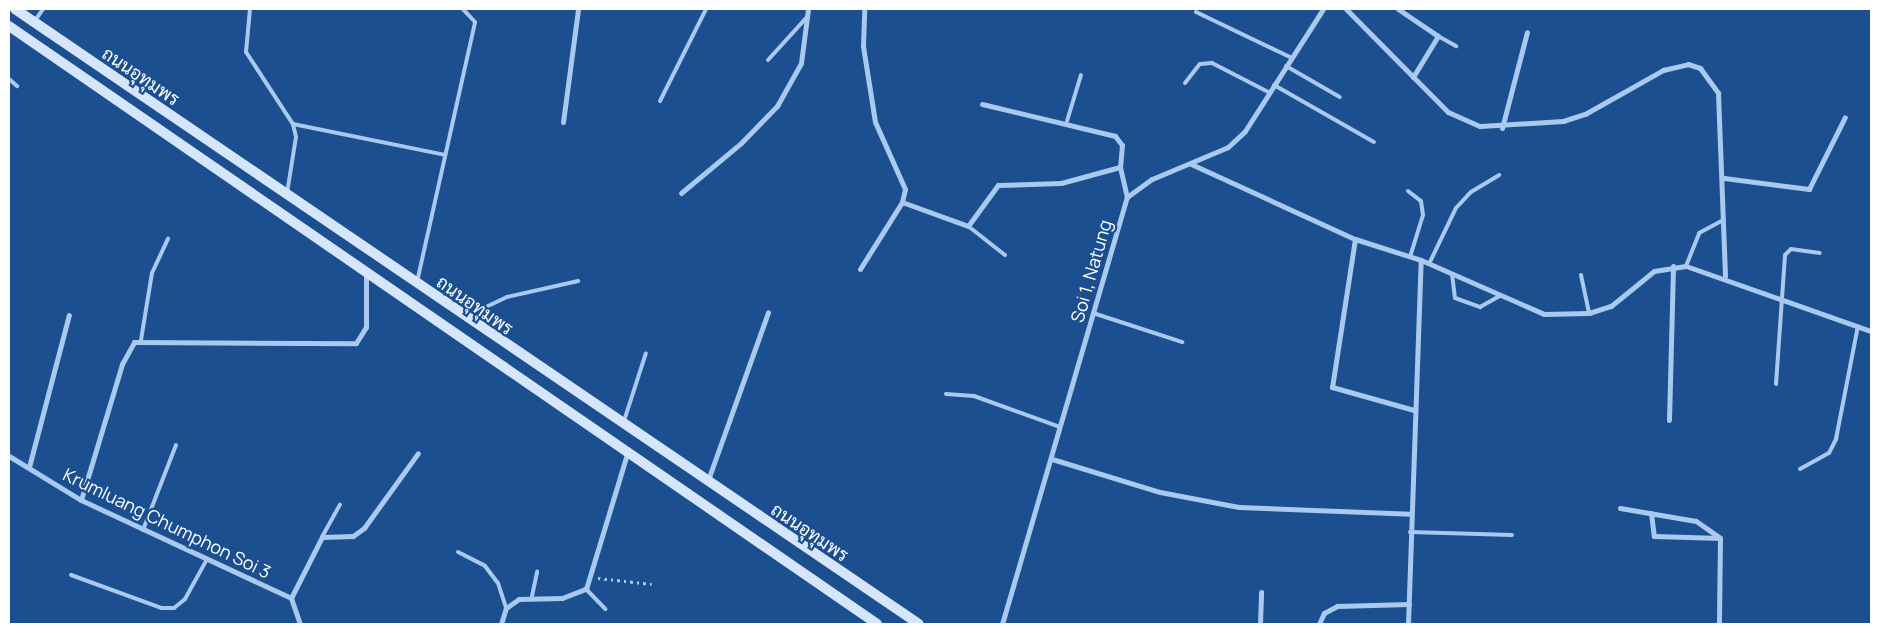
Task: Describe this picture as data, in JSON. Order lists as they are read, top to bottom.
{
  "streets": {
    "street": ["ถนนอุทุมพร", "Soi 1, Natung", "Krumluang Chumphon Soi 3"]
  }
}
